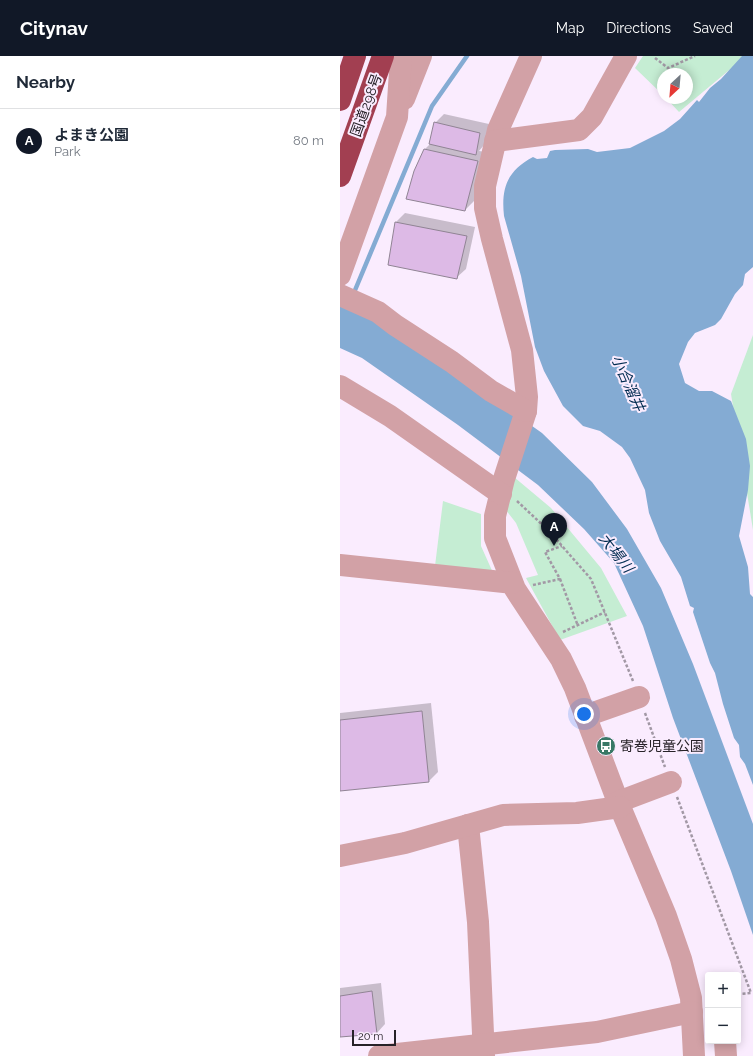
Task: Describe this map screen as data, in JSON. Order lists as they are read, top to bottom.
{
  "streets": {
    "highway": ["国道298号"]
  },
  "water": ["小合溜井", "大場川"],
  "places": {
    "bus stop": ["寄巻児童公園"]
  },
  "scale_bar": "20 m",
  "north": "bottom left",
  "page": {
    "header": "Citynav",
    "nav": ["Map", "Directions", "Saved"],
    "heading": "Nearby",
    "list": [
      {
        "mark": "A",
        "name": "よまき公園",
        "note": "Park",
        "value": "80 m"
      }
    ],
    "pins": "A",
    "map_buttons": ["+", "−"],
    "scale": "20 m"
  }
}
